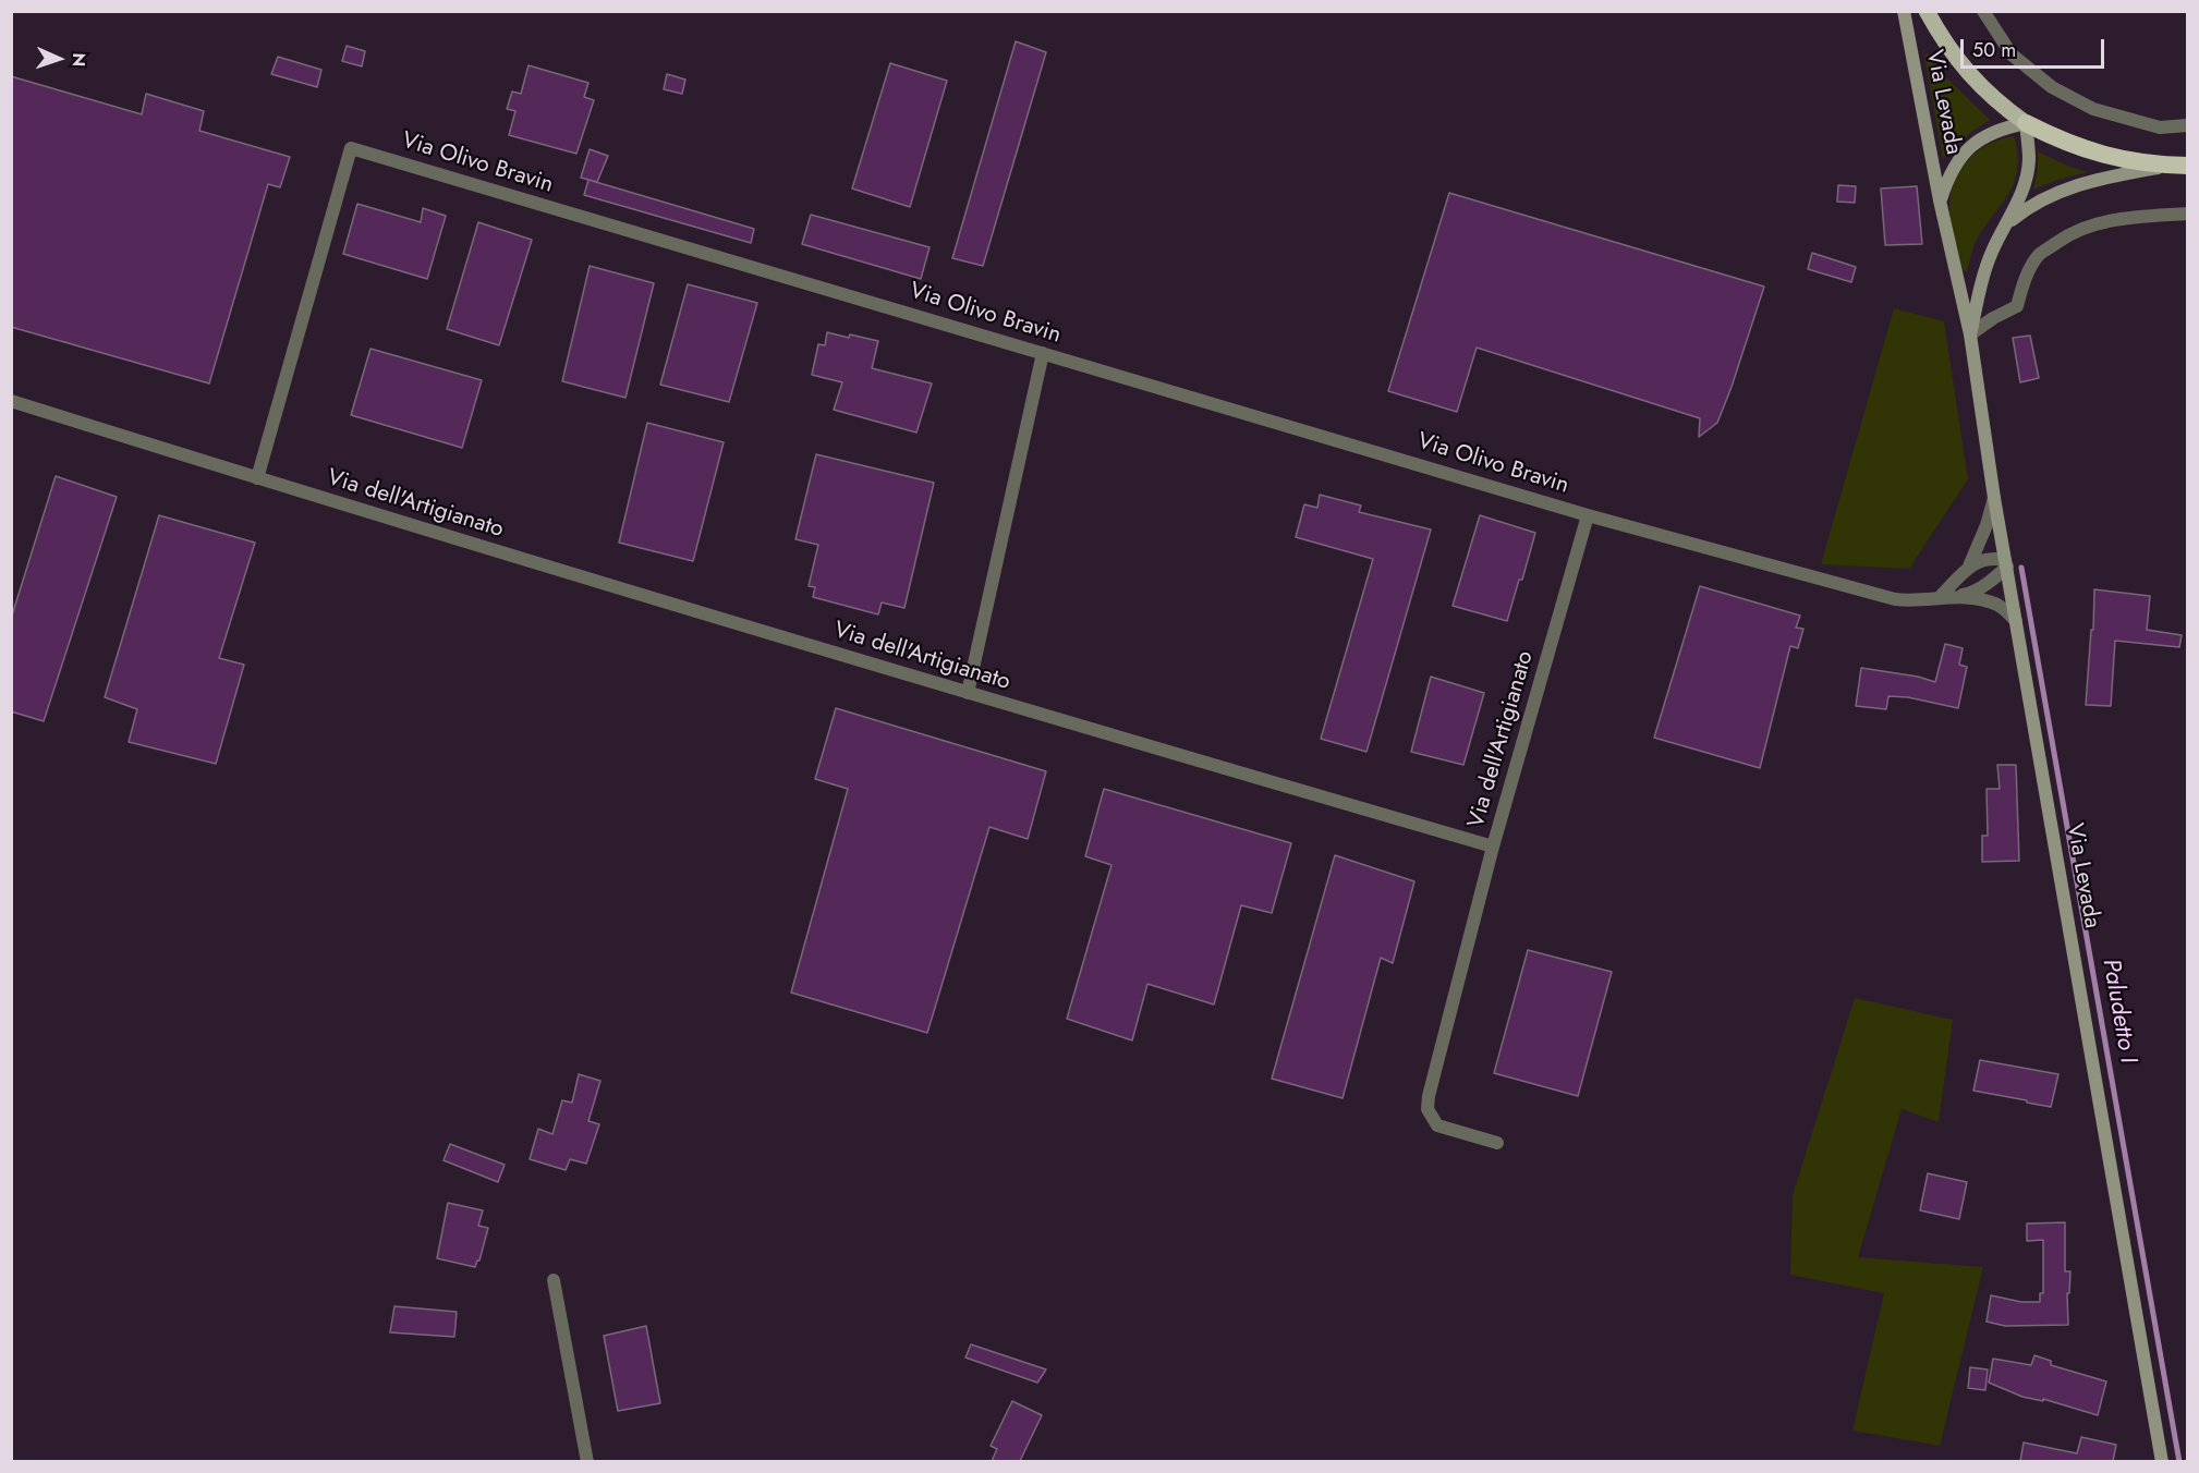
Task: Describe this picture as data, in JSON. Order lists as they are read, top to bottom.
{
  "streets": {
    "main road": ["Via Levada"],
    "street": ["Via Olivo Bravin", "Via dell'Artigianato"]
  },
  "crossings": [
    ["Via Olivo Bravin", "Via dell'Artigianato"]
  ],
  "water": ["Paludetto I"],
  "scale_bar": "50 m",
  "north": "right"
}
